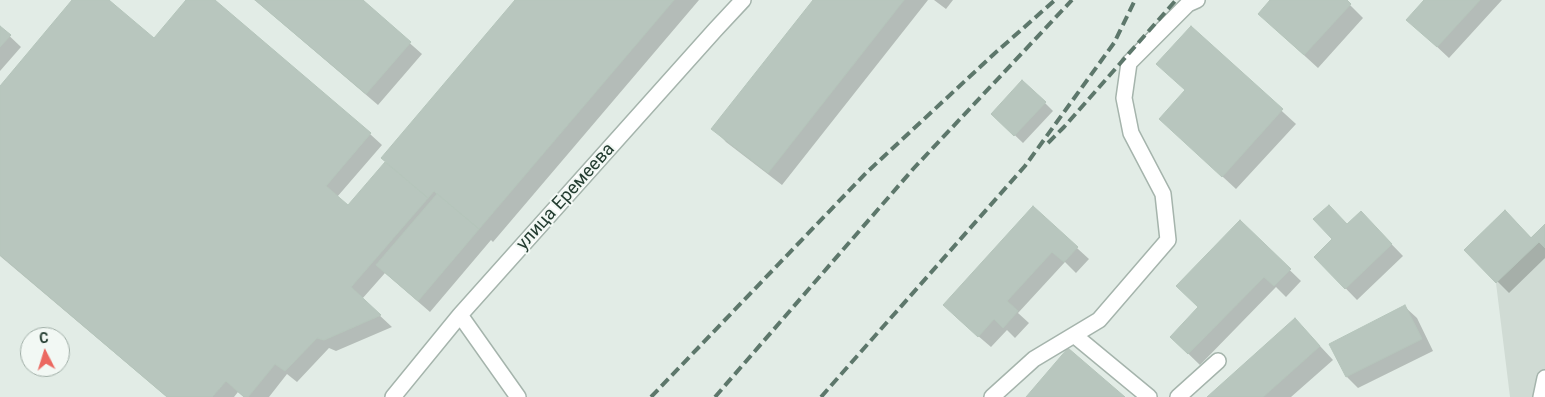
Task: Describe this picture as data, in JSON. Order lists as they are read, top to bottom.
{
  "streets": {
    "street": ["улица Еремеева"]
  },
  "north": "top"
}
